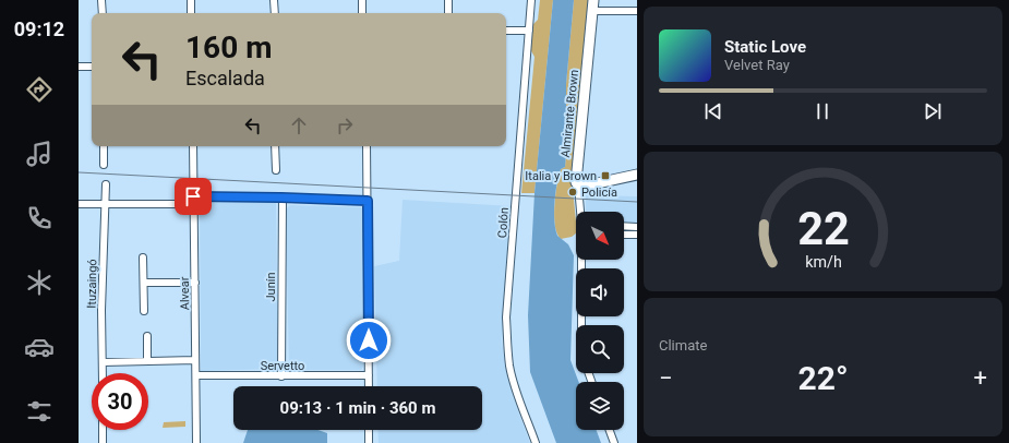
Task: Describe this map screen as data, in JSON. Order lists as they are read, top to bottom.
{
  "streets": {
    "street": [
      "Almirante Brown",
      "Colón",
      "Ituzaingó",
      "Junín",
      "Alvear",
      "Servetto"
    ]
  },
  "crossings": [
    ["Junín", "Servetto"],
    ["Alvear", "Servetto"]
  ],
  "places": {
    "transit": ["Italia y Brown"],
    "other": ["Policía"]
  },
  "north": "bottom right",
  "page": {
    "tabs": "09:12",
    "turn": ["160 m", "Escalada"],
    "song": ["Static Love", "Velvet Ray"],
    "tile": "Climate",
    "heat": ["−", "22°", "+"],
    "limit": "30",
    "trip": "09:13 · 1 min · 360 m",
    "gauge": ["22", "km/h"]
  }
}
